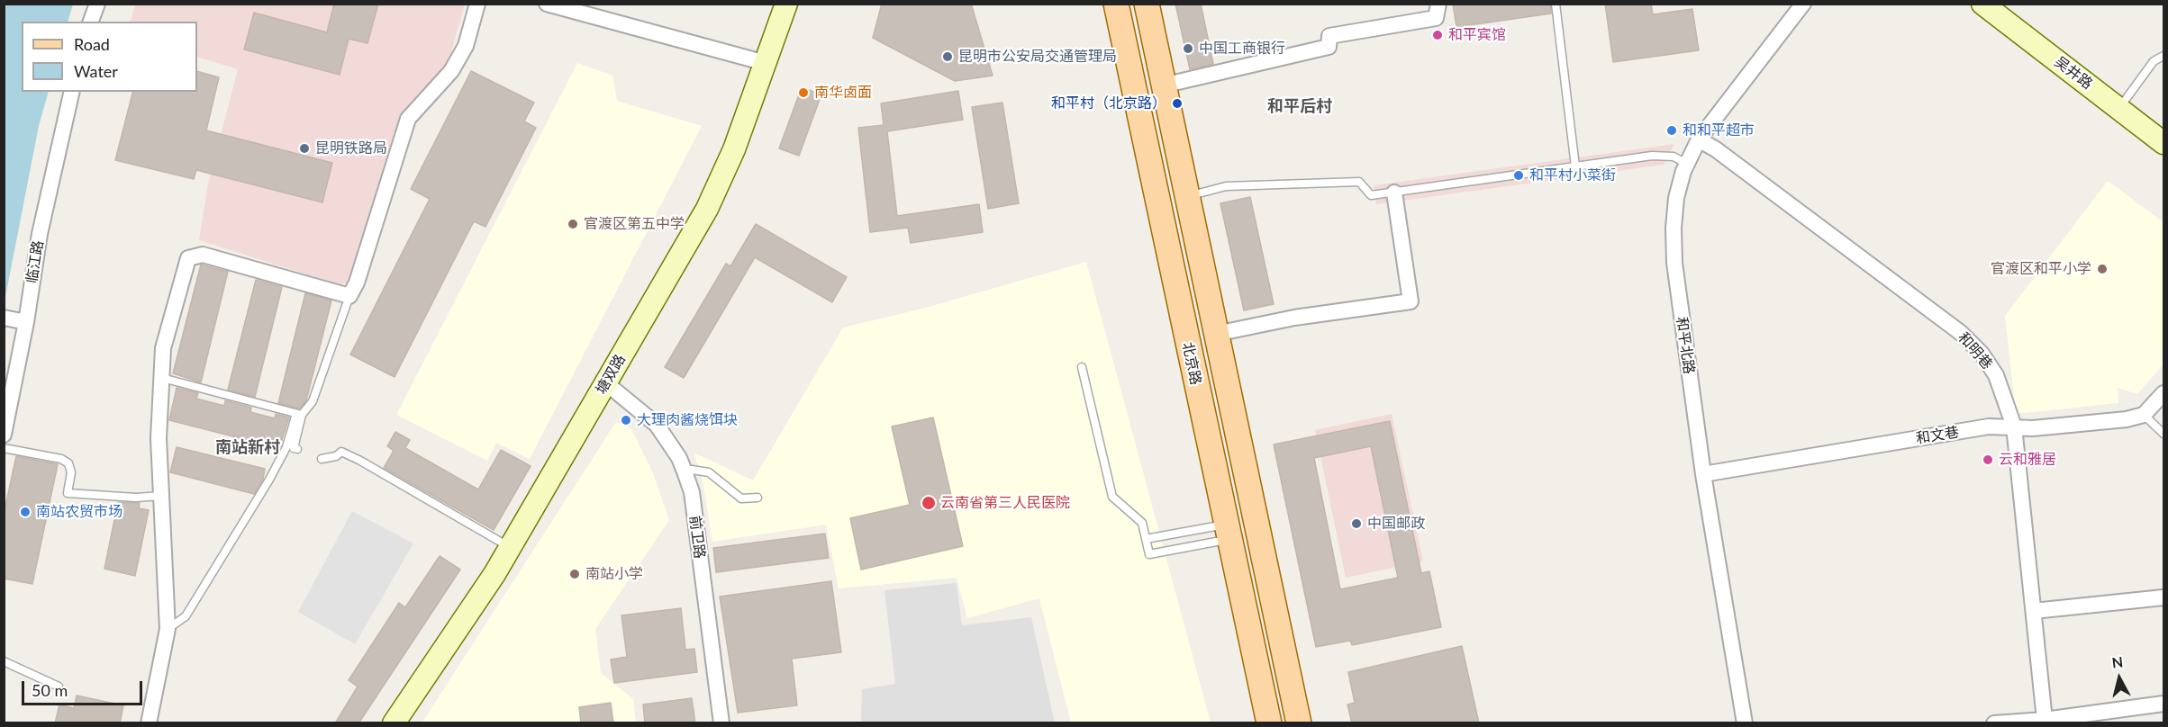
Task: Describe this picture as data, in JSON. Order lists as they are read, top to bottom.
{
  "streets": {
    "main road": ["北京路"],
    "street": [
      "吴井路",
      "临江路",
      "和平北路",
      "和明巷",
      "塘双路",
      "和文巷",
      "前卫路"
    ]
  },
  "crossings": [
    ["和平北路", "和明巷"],
    ["和平北路", "和文巷"],
    ["和明巷", "和文巷"],
    ["塘双路", "前卫路"]
  ],
  "districts": ["和平后村", "南站新村"],
  "places": [
    "和平宾馆",
    "中国工商银行",
    "昆明市公安局交通管理局",
    "南华卤面",
    "和平村（北京路）",
    "和和平超市",
    "昆明铁路局",
    "和平村小菜街",
    "官渡区第五中学",
    "官渡区和平小学",
    "大理肉酱烧饵块",
    "云和雅居",
    "云南省第三人民医院",
    "南站农贸市场",
    "中国邮政",
    "南站小学"
  ],
  "legend": ["Road", "Water"],
  "scale_bar": "50 m",
  "north": "top"
}
